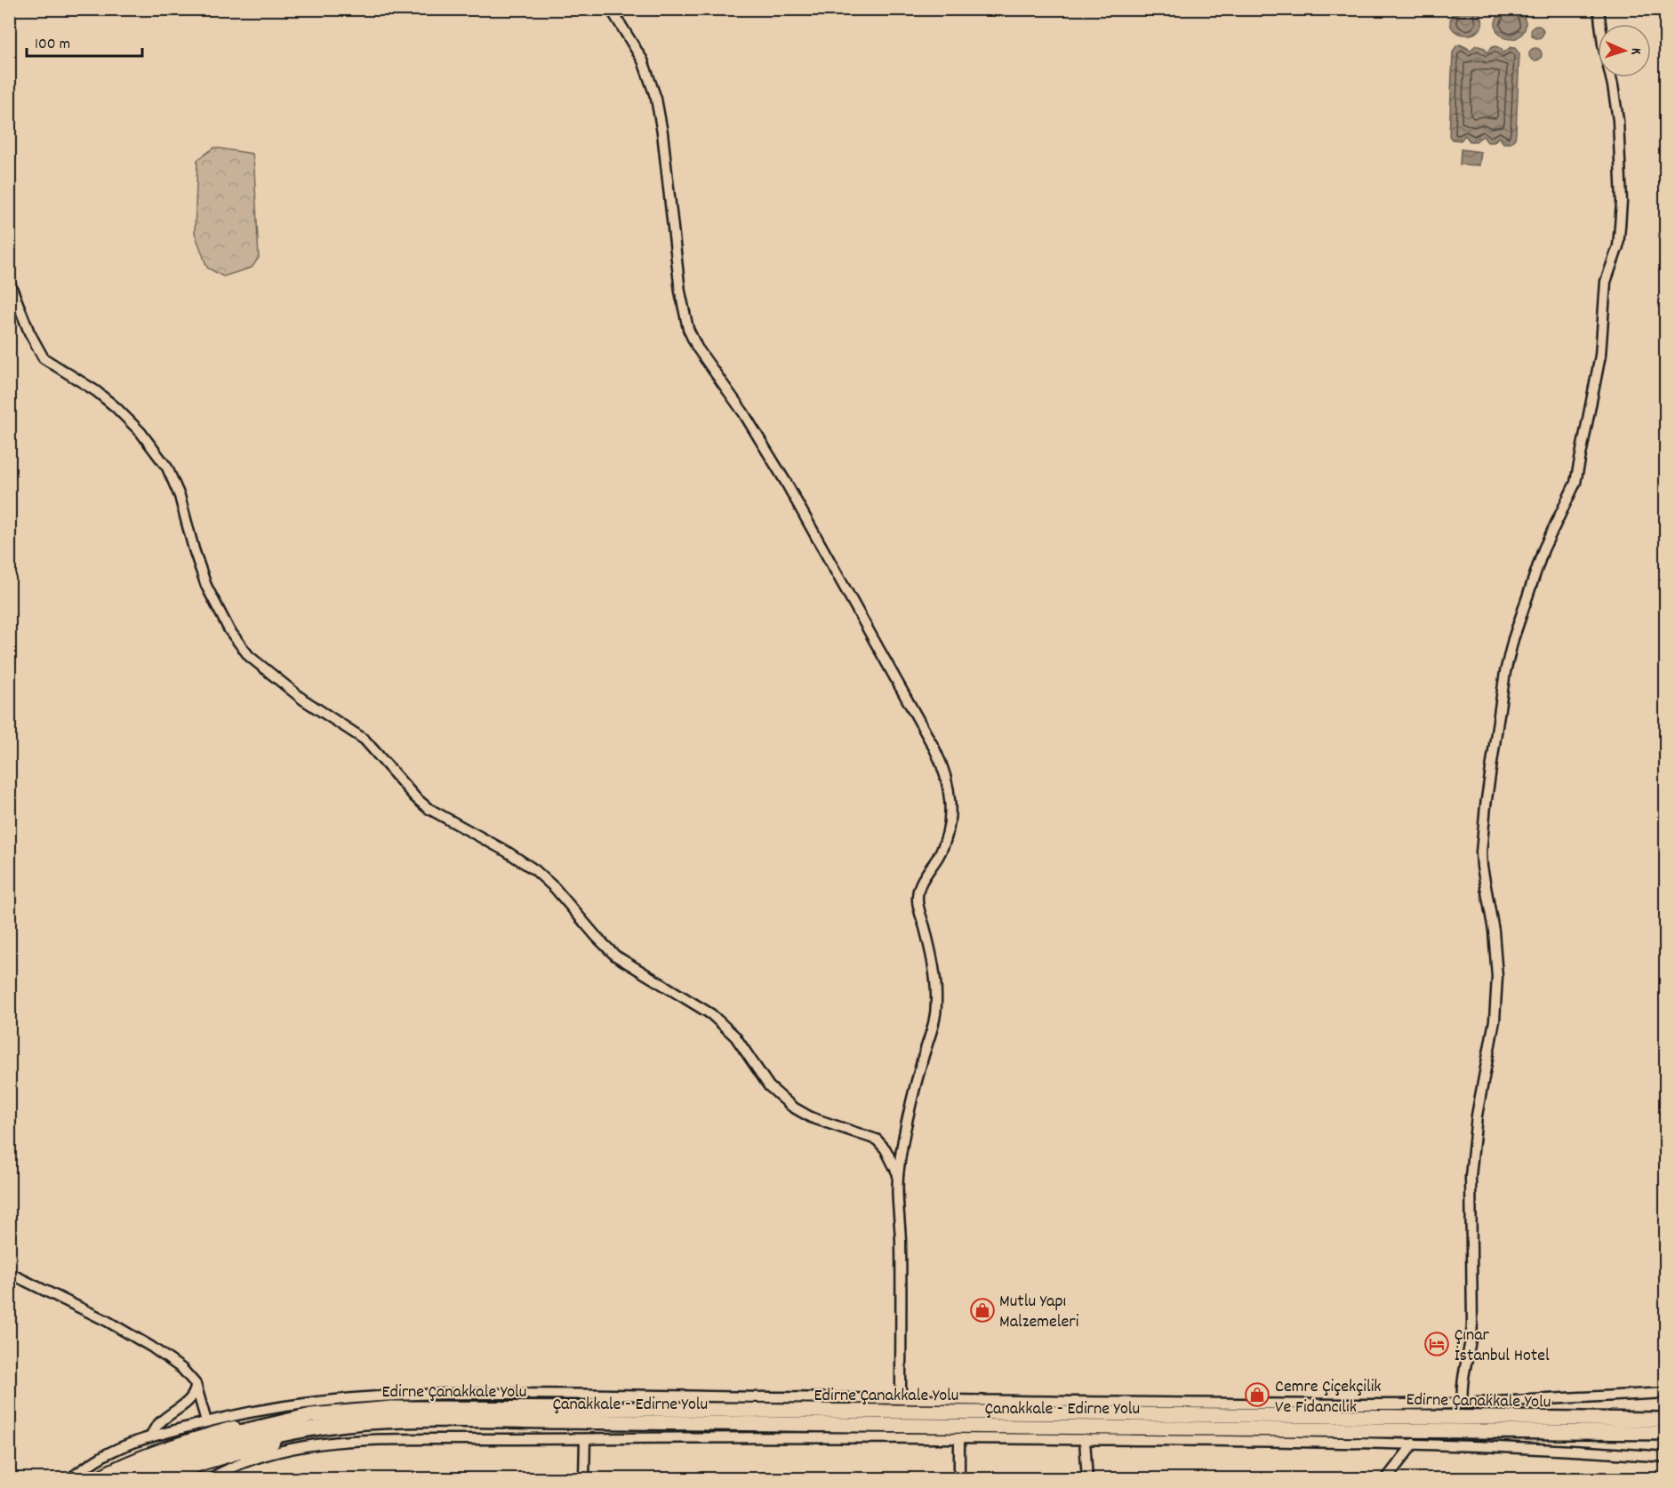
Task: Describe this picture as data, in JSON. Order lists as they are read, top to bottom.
{
  "streets": {
    "highway": ["Edirne Çanakkale Yolu", "Çanakkale - Edirne Yolu"]
  },
  "crossings": [
    ["Edirne Çanakkale Yolu", "Çanakkale - Edirne Yolu"]
  ],
  "places": {
    "shop": ["Mutlu Yapı Malzemeleri", "Cemre Çiçekçilik Ve Fidancılık"],
    "hotel": ["Çınar İstanbul Hotel"]
  },
  "scale_bar": "100 m",
  "north": "right"
}
